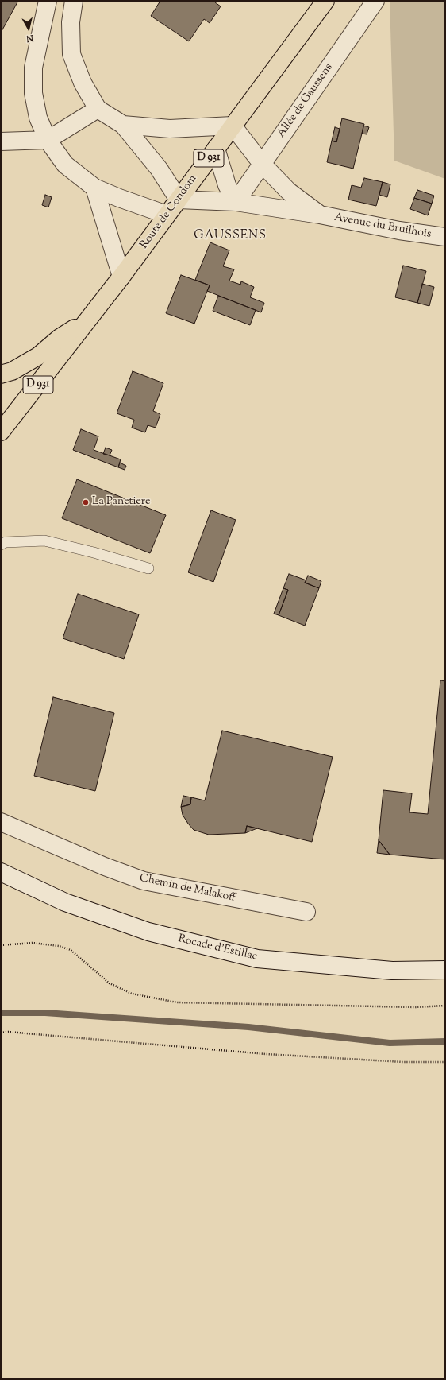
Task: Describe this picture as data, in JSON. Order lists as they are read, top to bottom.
{
  "streets": {
    "main road": ["D 931", "Route de Condom"],
    "street": [
      "Allée de Gaussens",
      "Avenue du Bruilhois",
      "Chemin de Malakoff",
      "Rocade d'Estillac"
    ]
  },
  "crossings": [
    ["Allée de Gaussens", "Avenue du Bruilhois"],
    ["Route de Condom", "Avenue du Bruilhois"]
  ],
  "districts": ["GAUSSENS"],
  "places": ["La Panetiere"],
  "north": "bottom"
}
